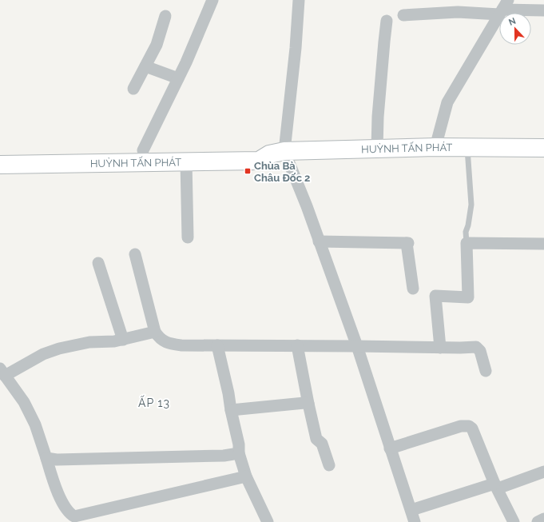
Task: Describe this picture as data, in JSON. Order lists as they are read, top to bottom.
{
  "streets": {
    "main road": ["HUỲNH TẤN PHÁT"]
  },
  "districts": ["ẤP 13"],
  "places": {
    "transit": ["Chùa Bà Châu Đốc 2"]
  },
  "north": "top"
}
